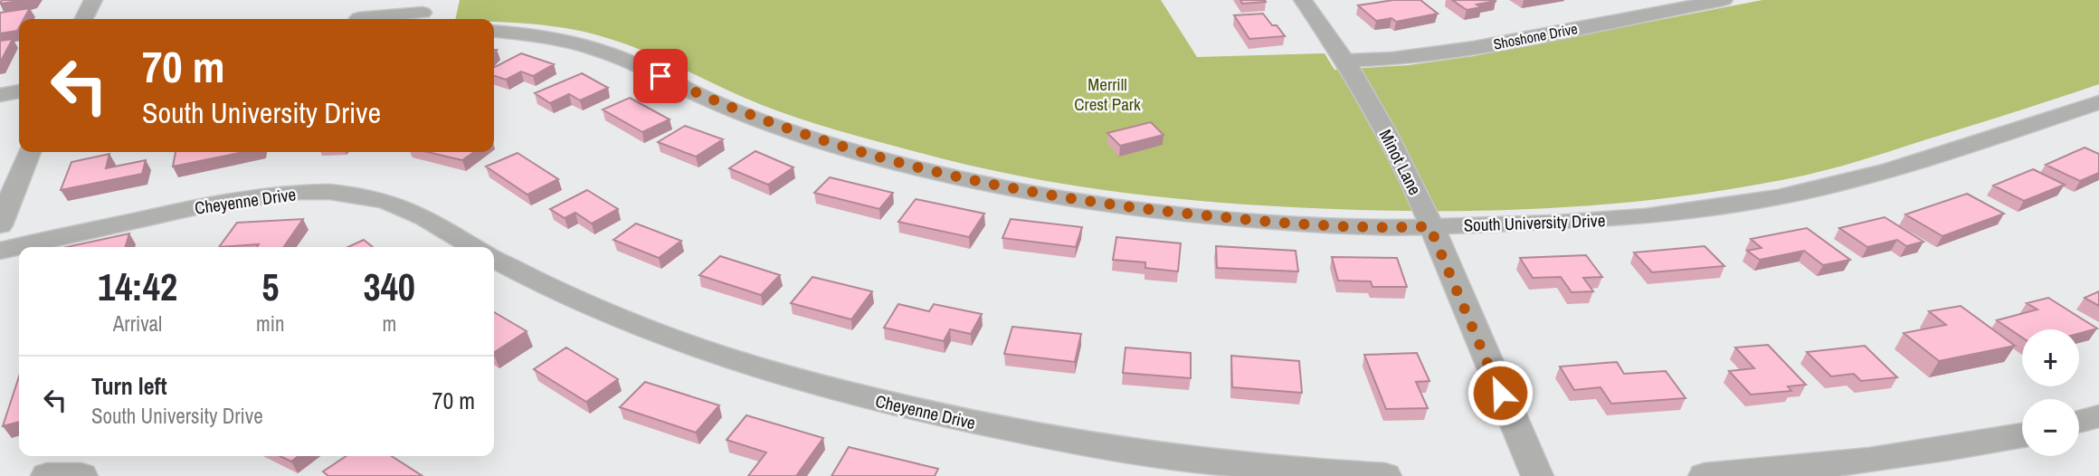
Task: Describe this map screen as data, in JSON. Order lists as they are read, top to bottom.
{
  "streets": {
    "street": [
      "Shoshone Drive",
      "Minot Lane",
      "Cheyenne Drive",
      "South University Drive"
    ]
  },
  "crossings": [
    ["Shoshone Drive", "Minot Lane"],
    ["Minot Lane", "South University Drive"]
  ],
  "parks": ["Merrill Crest Park"],
  "page": {
    "turn": ["70 m", "South University Drive"],
    "eta": [
      "14:42",
      "Arrival",
      "5",
      "min",
      "340",
      "m"
    ],
    "map_buttons": ["+", "−"],
    "list": [
      {
        "name": "Turn left",
        "note": "South University Drive",
        "value": "70 m"
      }
    ]
  }
}
